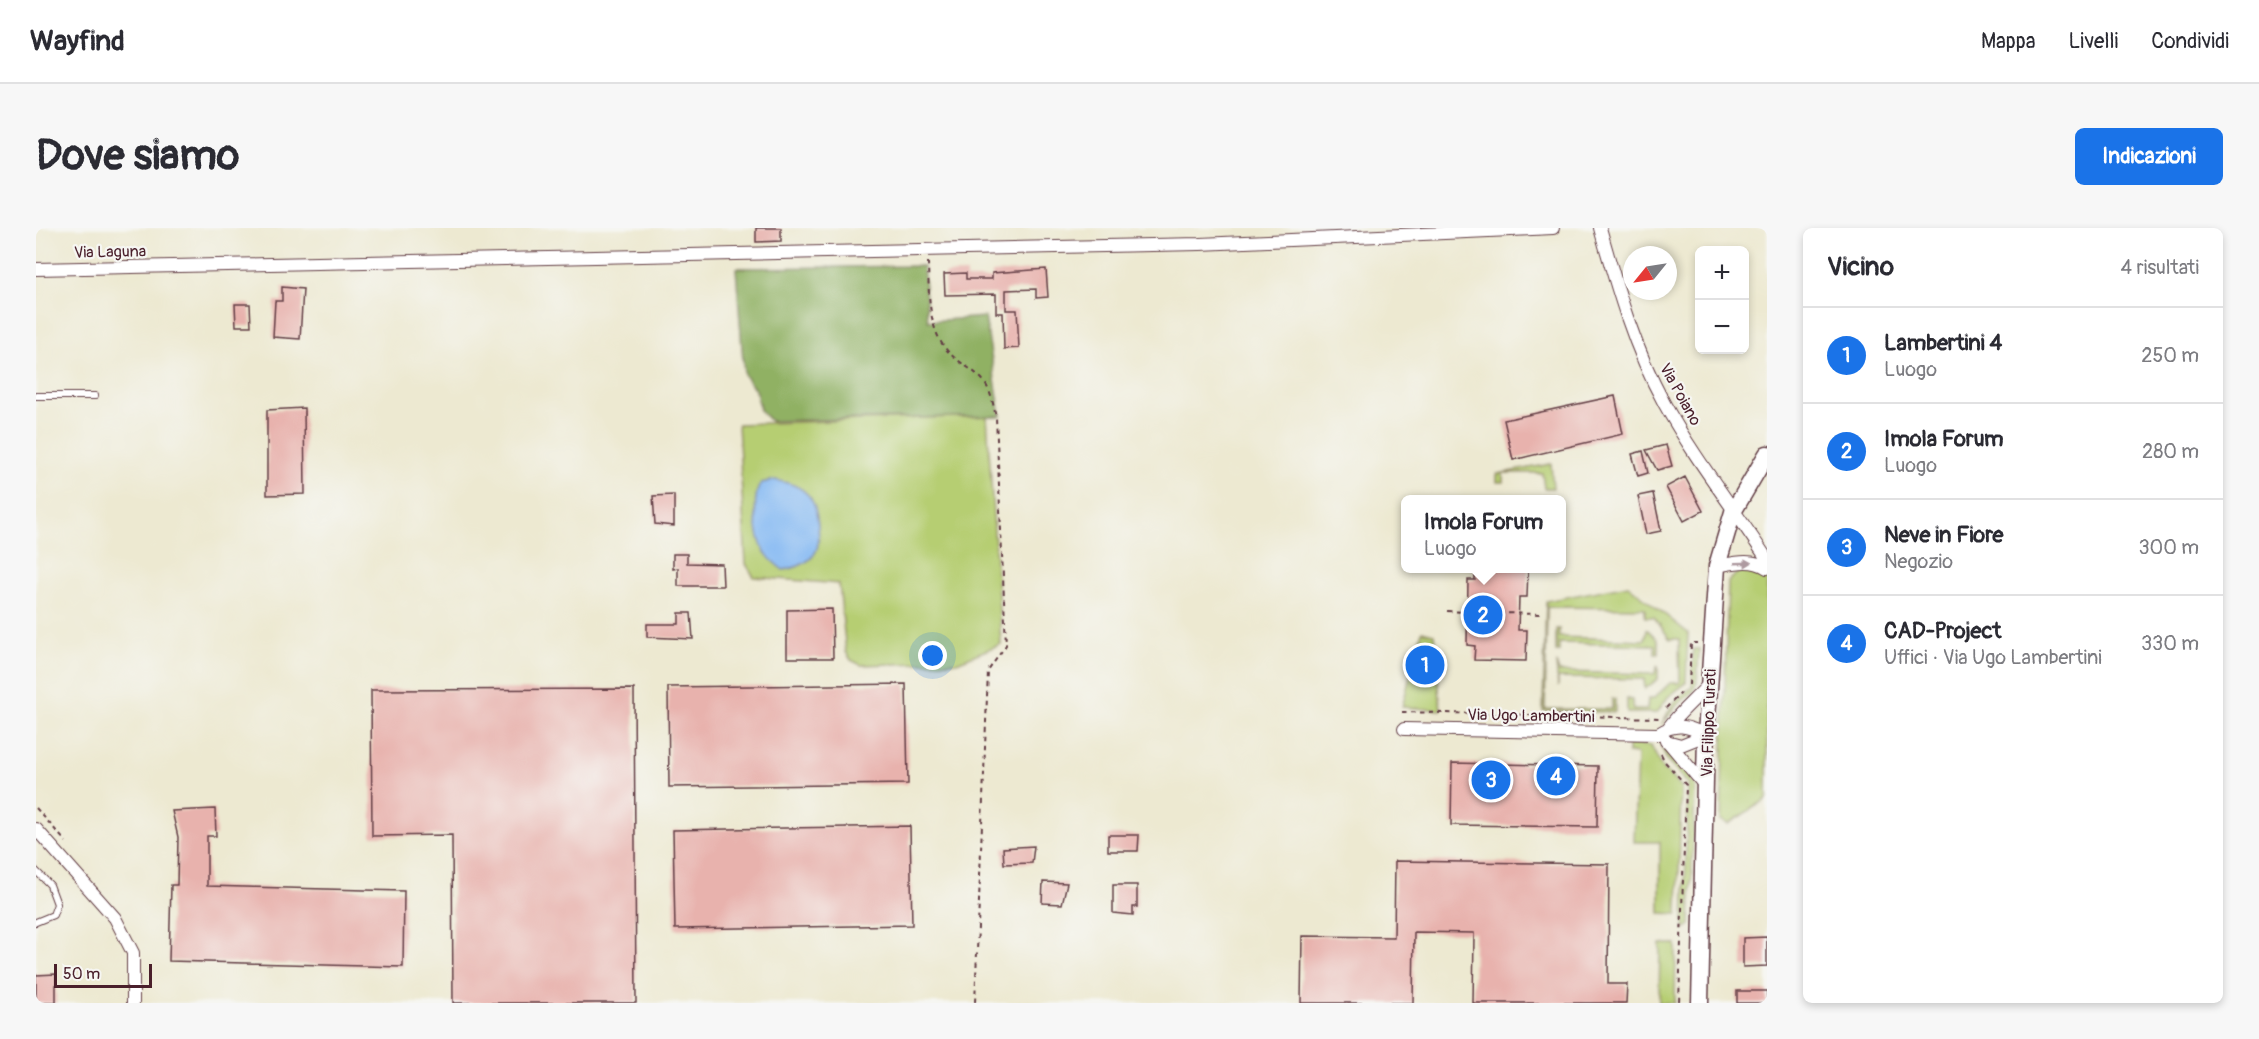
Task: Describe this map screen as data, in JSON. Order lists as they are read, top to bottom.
{
  "streets": {
    "main road": ["Via Filippo Turati"],
    "street": ["Via Laguna", "Via Poiano", "Via Ugo Lambertini"]
  },
  "crossings": [
    ["Via Poiano", "Via Filippo Turati"]
  ],
  "scale_bar": "50 m",
  "north": "bottom left",
  "page": {
    "header": "Wayfind",
    "nav": ["Mappa", "Livelli", "Condividi"],
    "buttons": "Indicazioni",
    "title": "Dove siamo",
    "heading": ["Vicino", "4 risultati"],
    "map_buttons": ["+", "−"],
    "list": [
      {
        "mark": "1",
        "name": "Lambertini 4",
        "note": "Luogo",
        "value": "250 m"
      },
      {
        "mark": "2",
        "name": "Imola Forum",
        "note": "Luogo",
        "value": "280 m"
      },
      {
        "mark": "3",
        "name": "Neve in Fiore",
        "note": "Negozio",
        "value": "300 m"
      },
      {
        "mark": "4",
        "name": "CAD-Project",
        "note": "Uffici · Via Ugo Lambertini",
        "value": "330 m"
      }
    ],
    "popup": ["Imola Forum", "Luogo"],
    "pins": [
      "2",
      "1",
      "4",
      "3"
    ],
    "scale": "50 m"
  }
}
